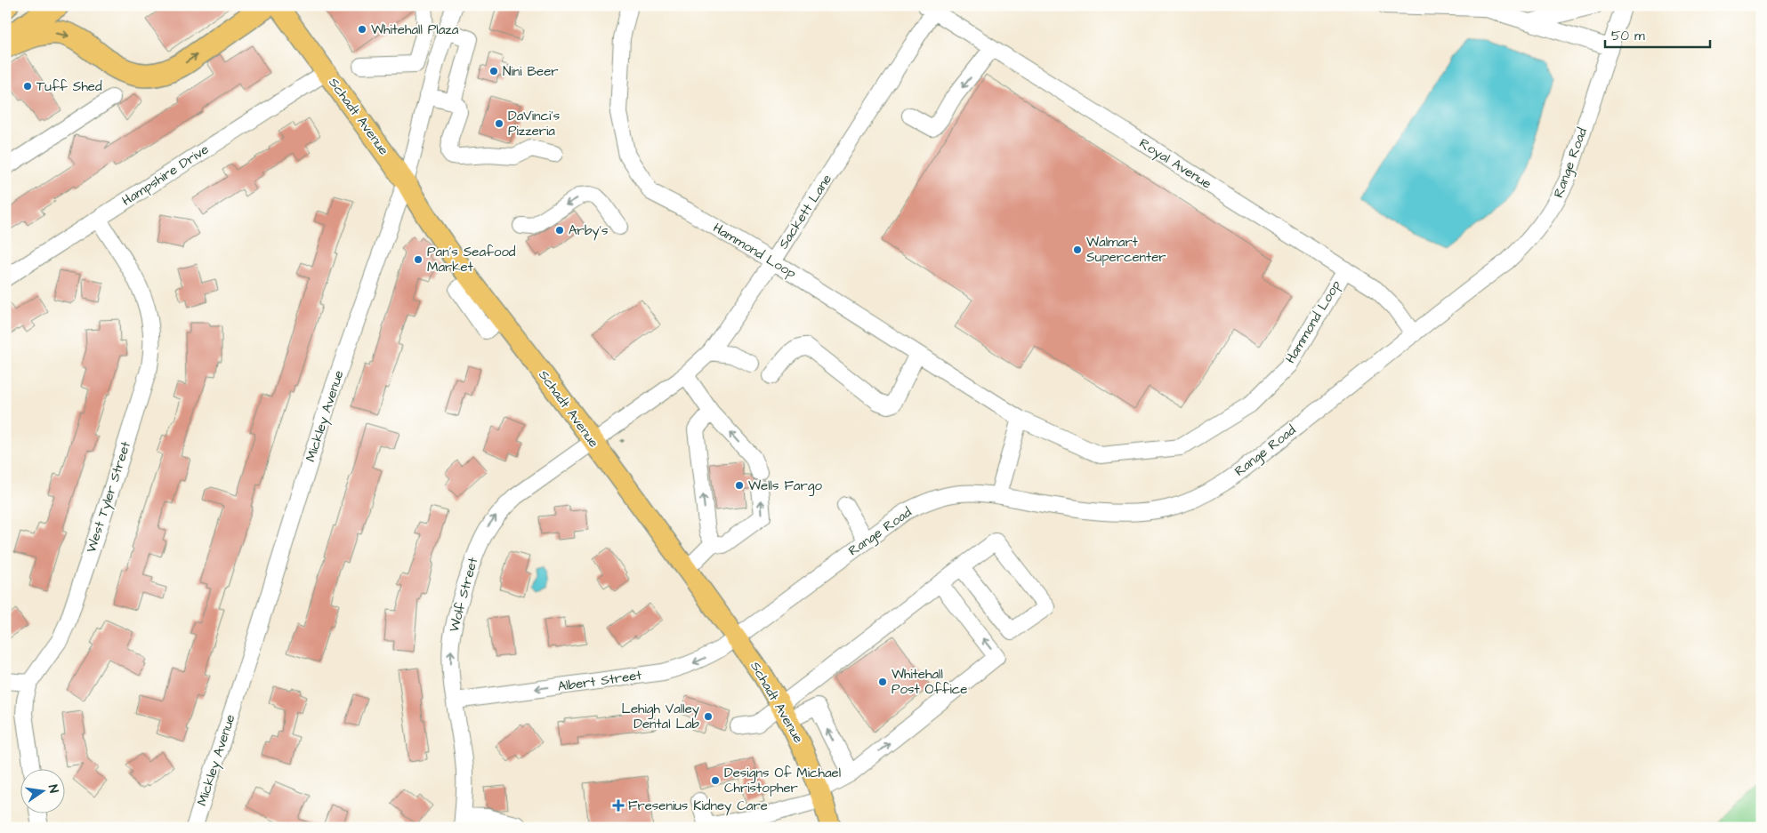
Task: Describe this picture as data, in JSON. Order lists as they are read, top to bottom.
{
  "streets": {
    "main road": ["Schadt Avenue"],
    "street": [
      "Range Road",
      "Royal Avenue",
      "Hampshire Drive",
      "Sackett Lane",
      "Hammond Loop",
      "Mickley Avenue",
      "West Tyler Street",
      "Wolf Street",
      "Albert Street"
    ]
  },
  "crossings": [
    ["Schadt Avenue", "Range Road"],
    ["Schadt Avenue", "Hampshire Drive"],
    ["Schadt Avenue", "Sackett Lane"],
    ["Schadt Avenue", "Mickley Avenue"],
    ["Schadt Avenue", "Wolf Street"],
    ["Schadt Avenue", "Albert Street"],
    ["Range Road", "Royal Avenue"],
    ["Range Road", "Albert Street"],
    ["Royal Avenue", "Sackett Lane"],
    ["Royal Avenue", "Hammond Loop"],
    ["Hampshire Drive", "West Tyler Street"],
    ["Sackett Lane", "Hammond Loop"],
    ["Sackett Lane", "Wolf Street"],
    ["Wolf Street", "Albert Street"]
  ],
  "one_way": ["Wolf Street"],
  "places": {
    "other": [
      "Whitehall Plaza",
      "Nini Beer",
      "Tuff Shed",
      "DaVinci's Pizzeria",
      "Arby's",
      "Walmart Supercenter",
      "Pan's Seafood Market",
      "Wells Fargo",
      "Whitehall Post Office",
      "Lehigh Valley Dental Lab",
      "Designs Of Michael Christopher"
    ],
    "health": ["Fresenius Kidney Care"]
  },
  "scale_bar": "50 m",
  "north": "right"
}
